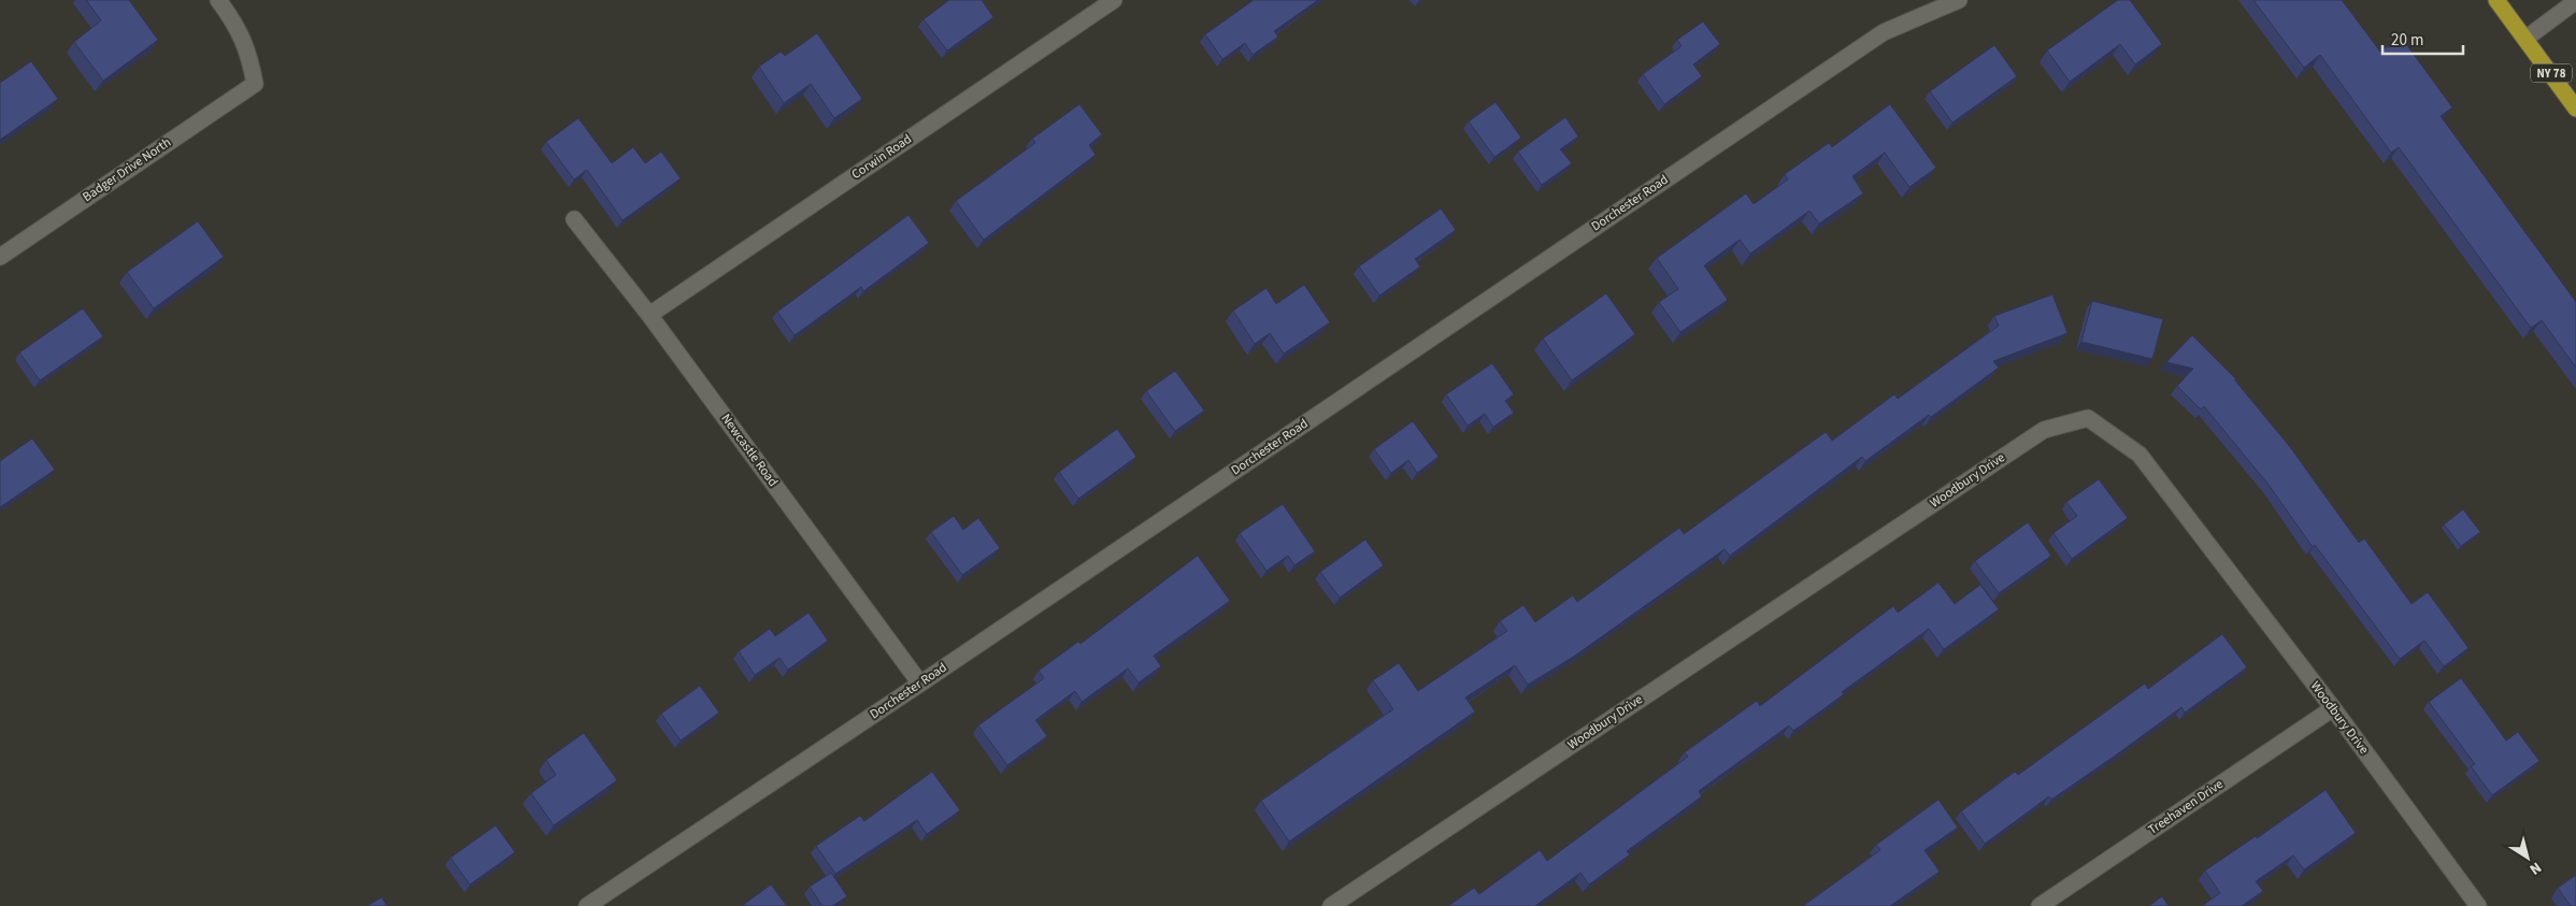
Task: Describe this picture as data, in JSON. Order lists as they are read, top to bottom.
{
  "streets": {
    "highway": ["NY 78"],
    "street": [
      "Corwin Road",
      "Badger Drive North",
      "Dorchester Road",
      "Newcastle Road",
      "Woodbury Drive",
      "Treehaven Drive"
    ]
  },
  "crossings": [
    ["Corwin Road", "Newcastle Road"],
    ["Dorchester Road", "Newcastle Road"],
    ["Woodbury Drive", "Treehaven Drive"]
  ],
  "scale_bar": "20 m",
  "north": "bottom right"
}
